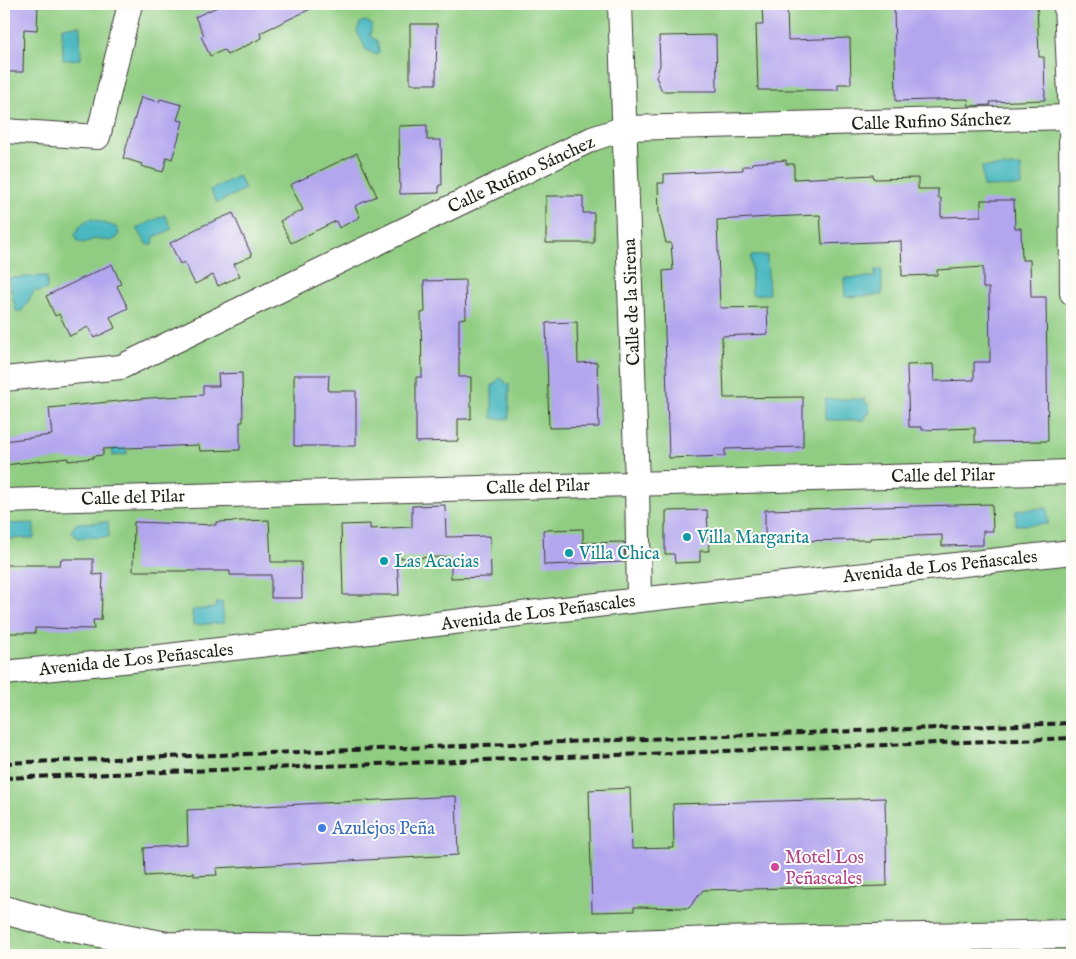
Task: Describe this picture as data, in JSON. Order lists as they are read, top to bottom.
{
  "streets": {
    "street": [
      "Calle Rufino Sánchez",
      "Calle de la Sirena",
      "Calle del Pilar",
      "Avenida de Los Peñascales"
    ]
  },
  "crossings": [
    ["Calle Rufino Sánchez", "Calle de la Sirena"],
    ["Calle de la Sirena", "Calle del Pilar"],
    ["Calle de la Sirena", "Avenida de Los Peñascales"]
  ],
  "places": [
    "Villa Margarita",
    "Villa Chica",
    "Las Acacias",
    "Azulejos Peña",
    "Motel Los Peñascales"
  ]
}
